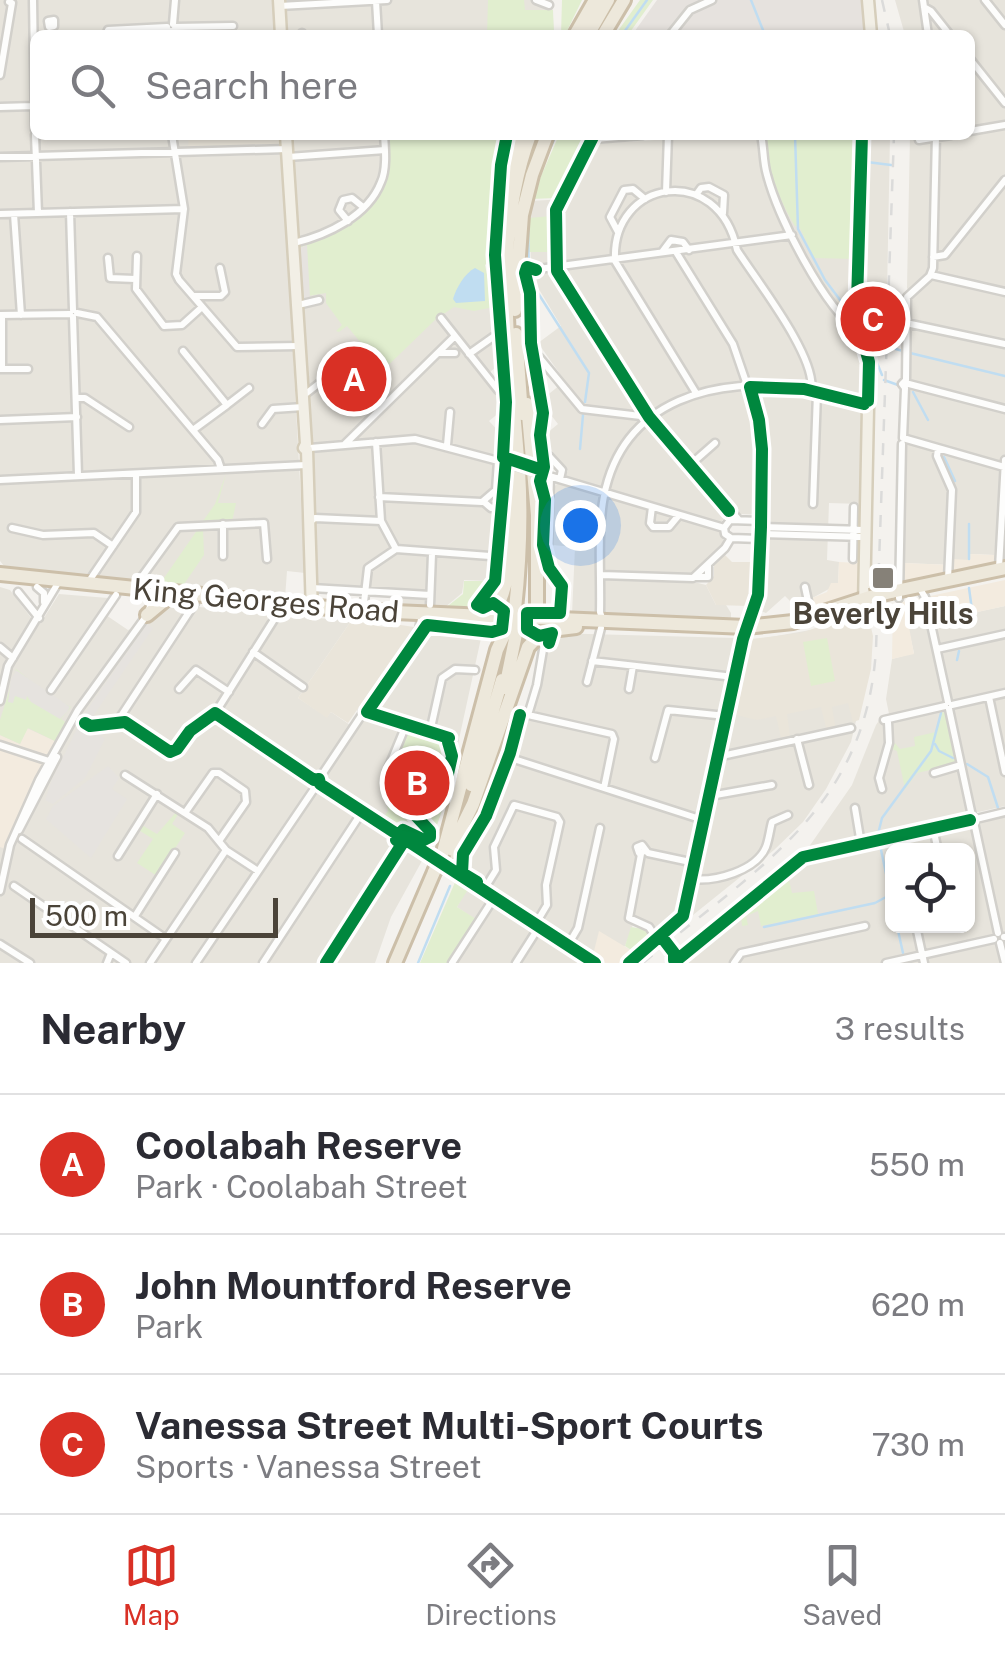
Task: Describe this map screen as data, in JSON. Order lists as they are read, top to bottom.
{
  "streets": {
    "highway": ["King Georges Road"]
  },
  "places": {
    "transit": ["Beverly Hills"]
  },
  "scale_bar": "500 m",
  "page": {
    "search": "Search here",
    "pins": ["C", "A", "B"],
    "scale": "500 m",
    "heading": ["Nearby", "3 results"],
    "list": [
      {
        "mark": "A",
        "name": "Coolabah Reserve",
        "note": "Park · Coolabah Street",
        "value": "550 m"
      },
      {
        "mark": "B",
        "name": "John Mountford Reserve",
        "note": "Park",
        "value": "620 m"
      },
      {
        "mark": "C",
        "name": "Vanessa Street Multi-Sport Courts",
        "note": "Sports · Vanessa Street",
        "value": "730 m"
      }
    ],
    "nav": ["Map", "Directions", "Saved"]
  }
}
